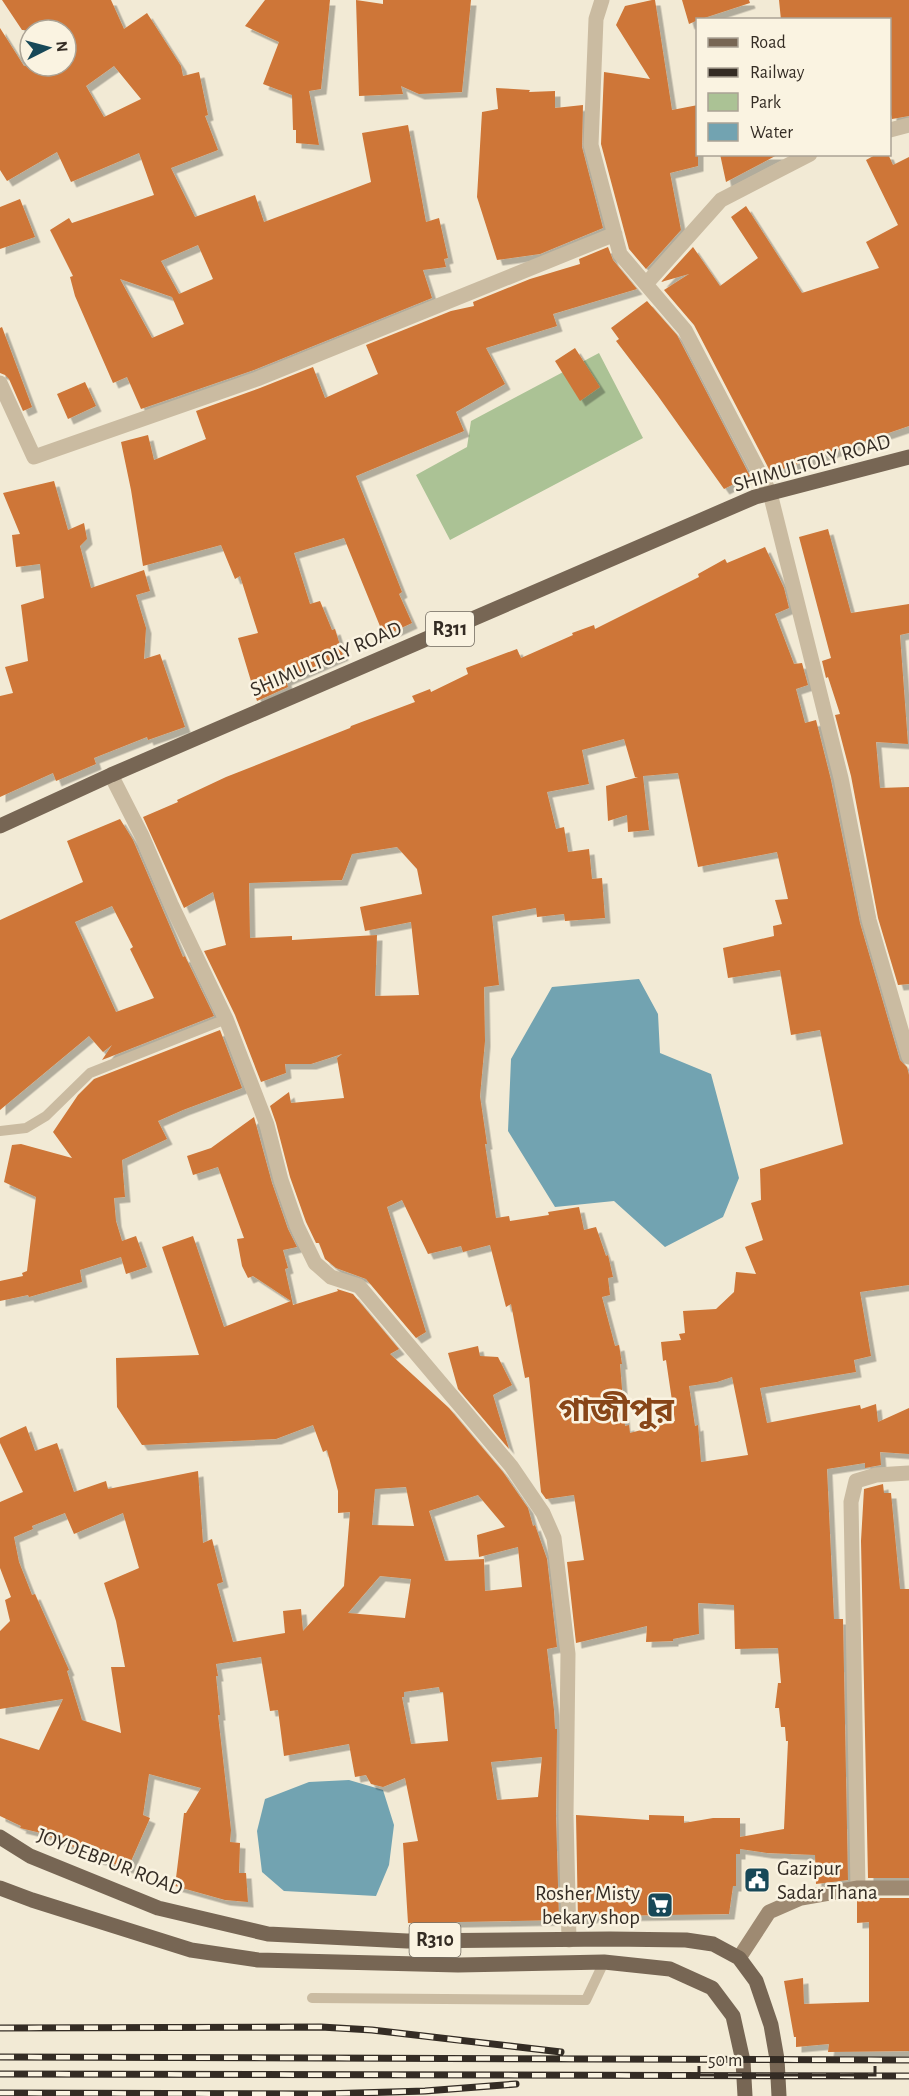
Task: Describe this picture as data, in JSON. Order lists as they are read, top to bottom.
{
  "streets": {
    "main road": [
      "SHIMULTOLY ROAD",
      "R311",
      "JOYDEBPUR ROAD",
      "R310"
    ]
  },
  "districts": ["গাজীপুর"],
  "places": {
    "public building": ["Gazipur Sadar Thana"],
    "supermarket": ["Rosher Misty bekary shop"]
  },
  "legend": [
    "Road",
    "Railway",
    "Park",
    "Water"
  ],
  "scale_bar": "50 m",
  "north": "right"
}
